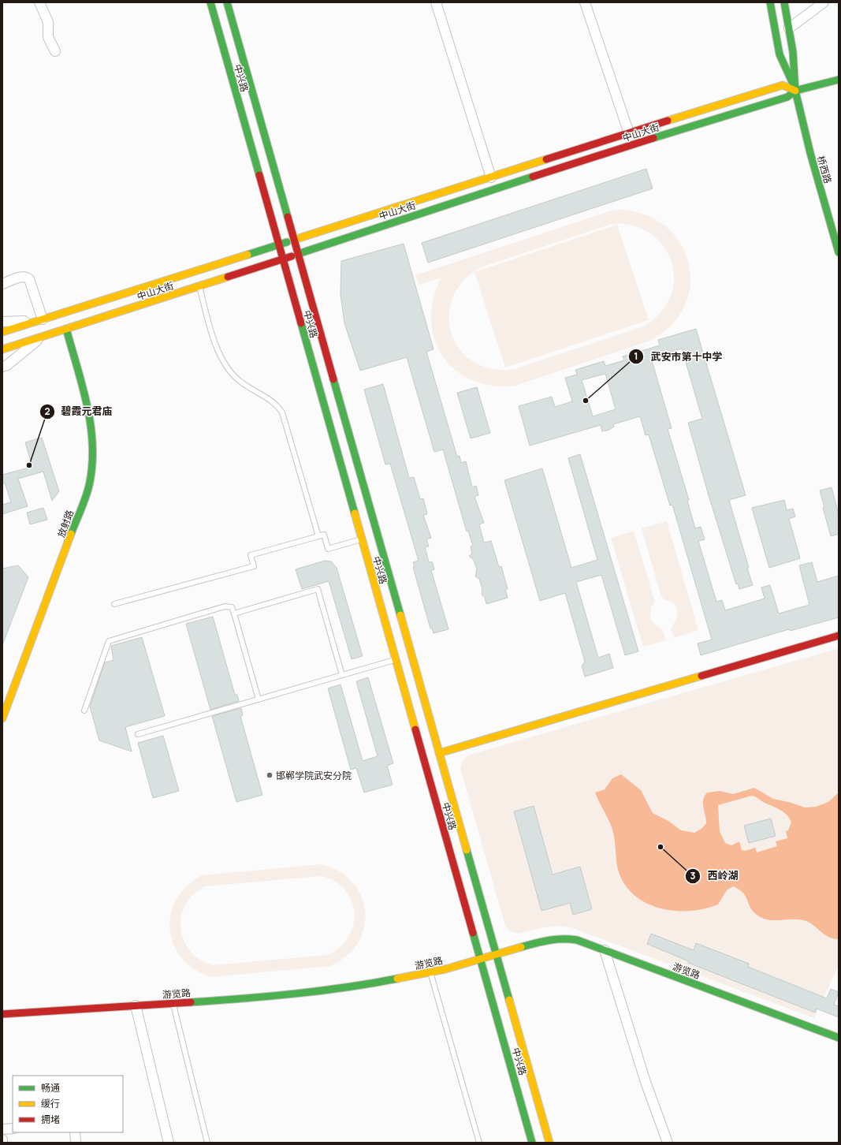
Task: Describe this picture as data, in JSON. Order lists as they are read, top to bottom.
{
  "streets": {
    "main road": [
      "中兴路",
      "中山大街",
      "桥西路",
      "放射路",
      "游览路"
    ]
  },
  "crossings": [
    ["中兴路", "中山大街"],
    ["中兴路", "游览路"],
    ["中山大街", "桥西路"],
    ["中山大街", "放射路"]
  ],
  "places": [
    "武安市第十中学",
    "碧霞元君庙",
    "邯郸学院武安分院",
    "西岭湖"
  ],
  "legend": ["畅通", "缓行", "拥堵"]
}
